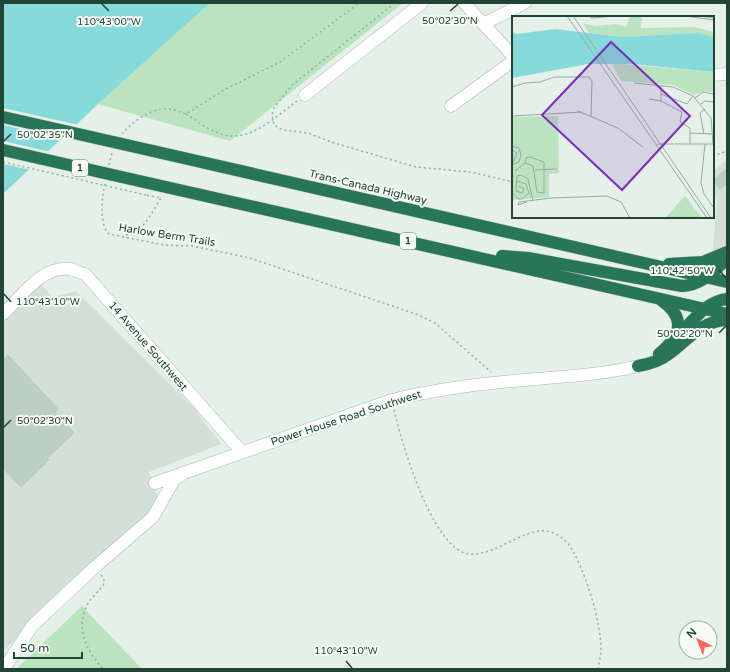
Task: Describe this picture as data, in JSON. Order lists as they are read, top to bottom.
{
  "streets": {
    "highway": ["1", "Trans-Canada Highway"],
    "street": ["14 Avenue Southwest", "Power House Road Southwest"],
    "path": ["Harlow Berm Trails"]
  },
  "crossings": [
    ["Harlow Berm Trails", "Power House Road Southwest"],
    ["14 Avenue Southwest", "Power House Road Southwest"]
  ],
  "scale_bar": "50 m",
  "north": "top left",
  "coordinates": [
    "50°02'30\"N",
    "110°43'00\"W",
    "50°02'35\"N",
    "110°42'50\"W",
    "110°43'10\"W",
    "50°02'20\"N"
  ]
}
